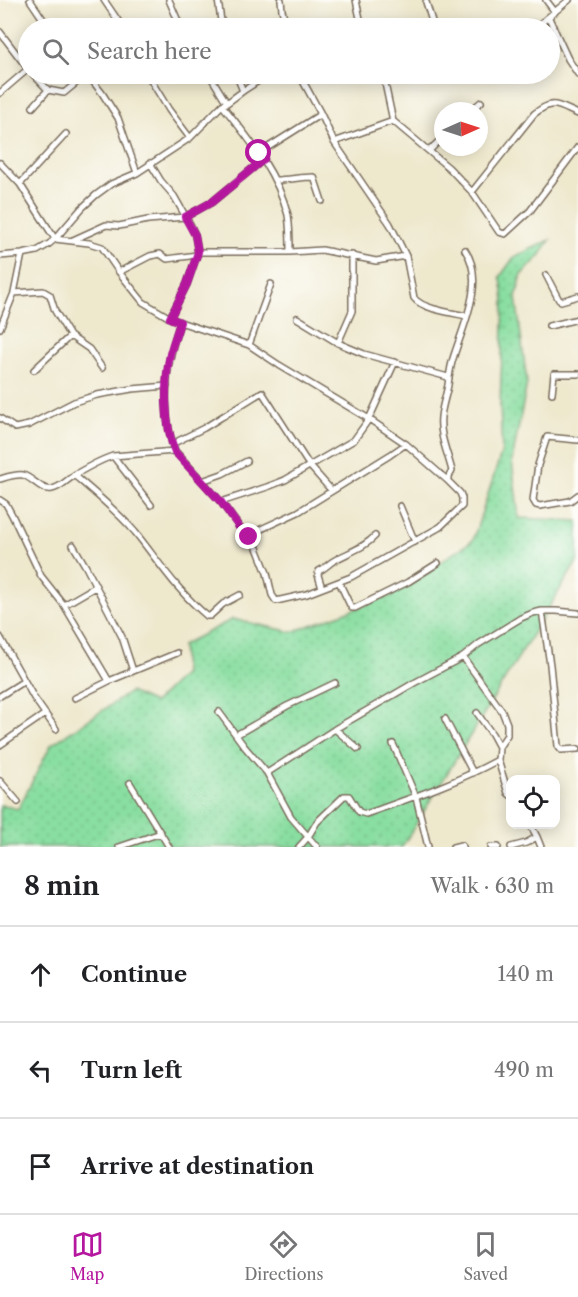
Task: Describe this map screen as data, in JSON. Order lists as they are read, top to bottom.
{
  "north": "right",
  "page": {
    "search": "Search here",
    "heading": ["8 min", "Walk · 630 m"],
    "list": [
      ["Continue", "140 m"],
      ["Turn left", "490 m"],
      "Arrive at destination"
    ],
    "nav": ["Map", "Directions", "Saved"]
  }
}
